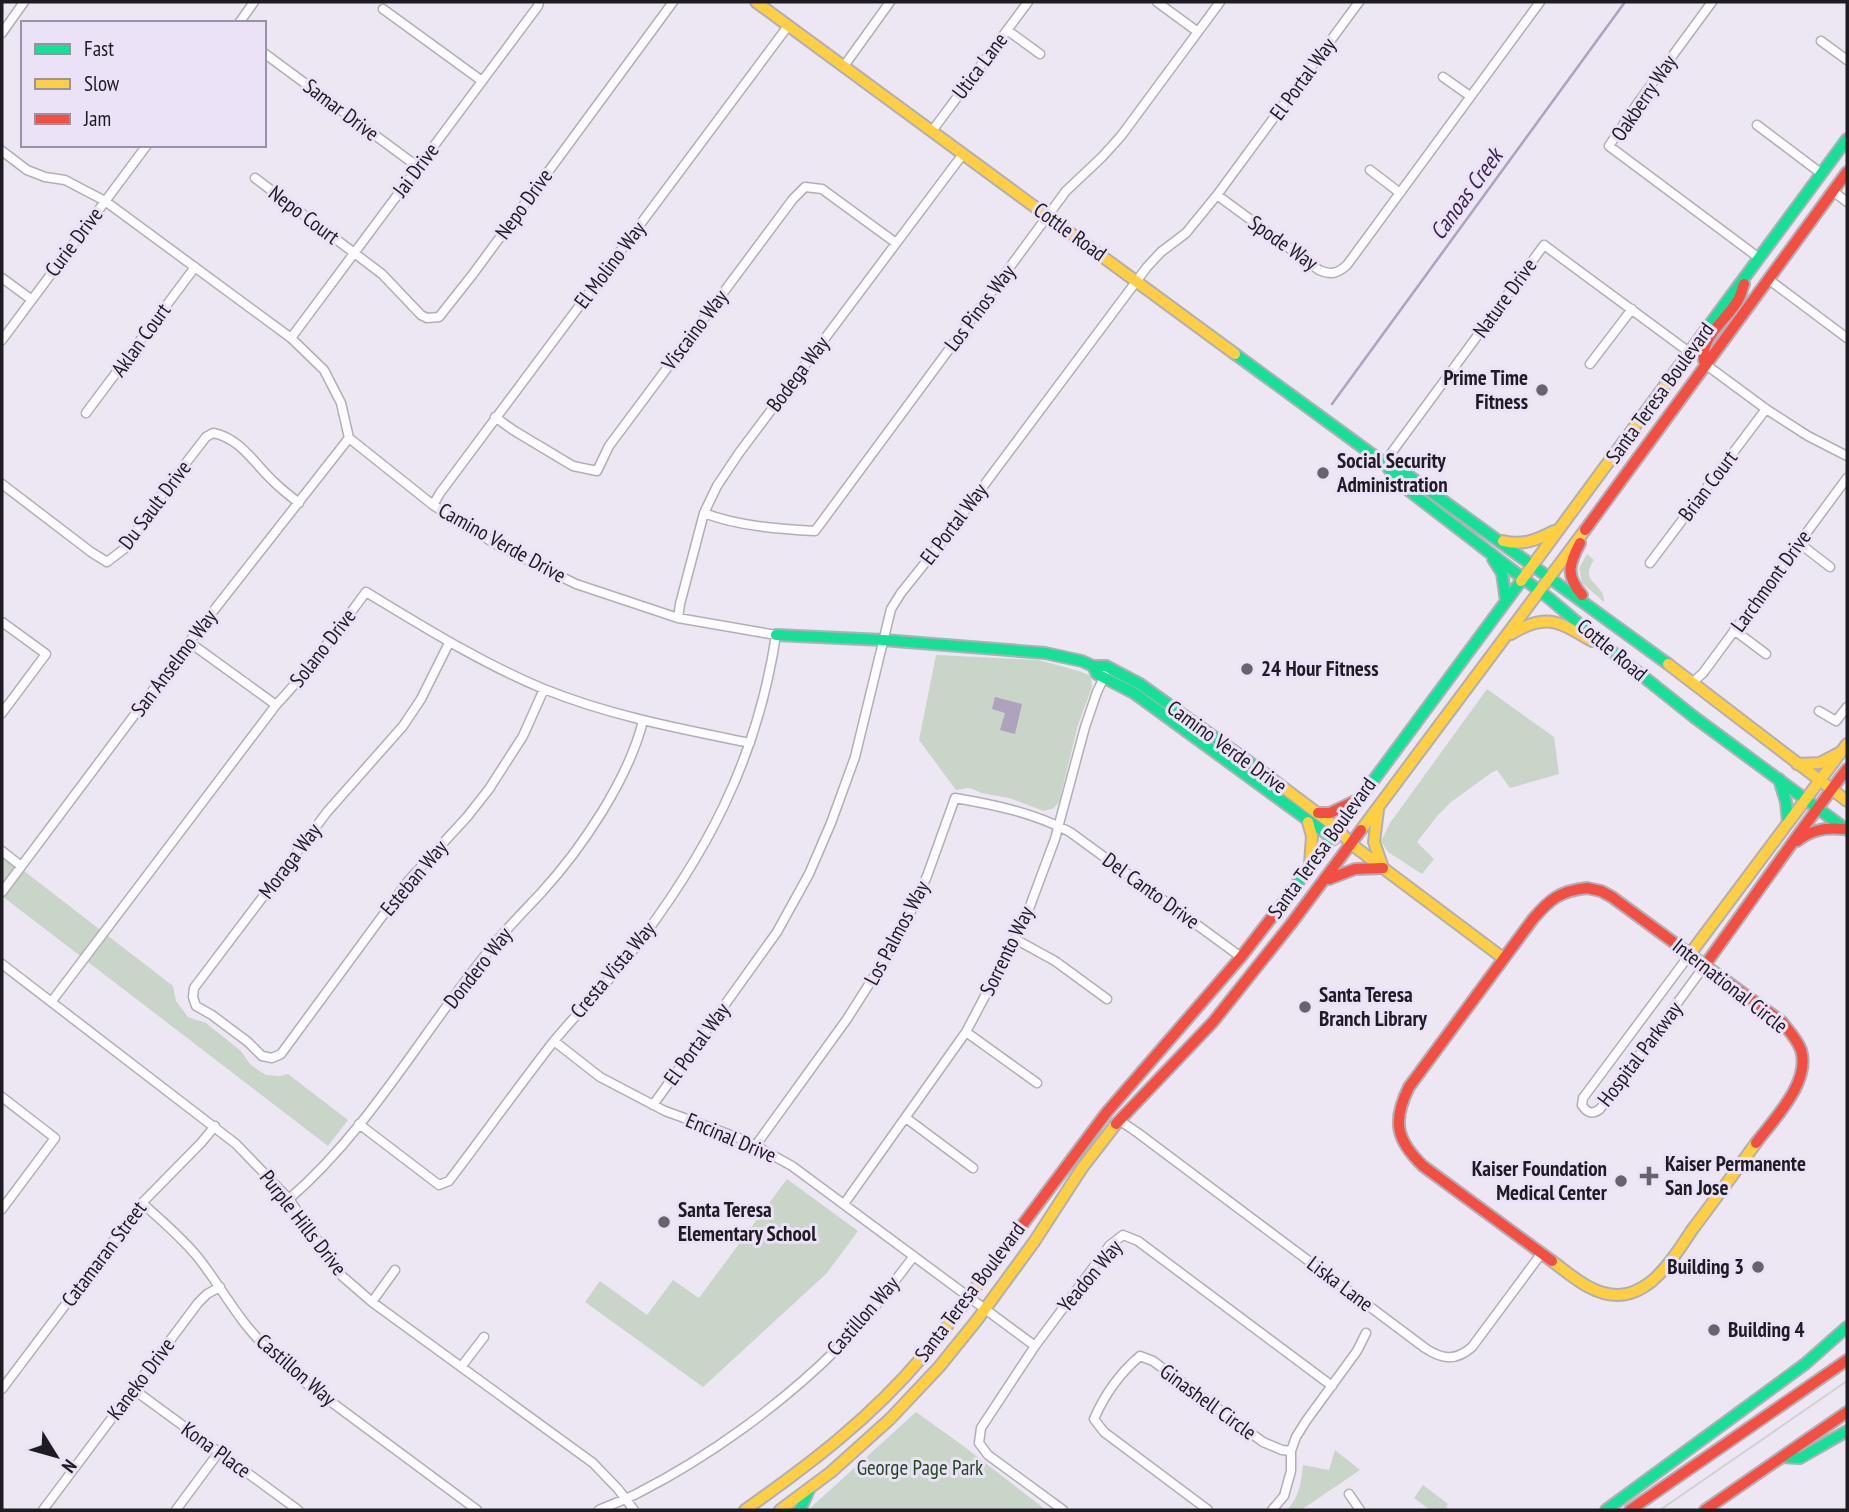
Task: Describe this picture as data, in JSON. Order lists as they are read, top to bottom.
{
  "streets": {
    "main road": [
      "Cottle Road",
      "Santa Teresa Boulevard",
      "Camino Verde Drive",
      "International Circle",
      "Hospital Parkway"
    ],
    "street": [
      "Utica Lane",
      "El Portal Way",
      "Oakberry Way",
      "Samar Drive",
      "Jai Drive",
      "Nepo Drive",
      "Nepo Court",
      "Curie Drive",
      "Spode Way",
      "El Molino Way",
      "Nature Drive",
      "Los Pinos Way",
      "Viscaino Way",
      "Aklan Court",
      "Bodega Way",
      "Brian Court",
      "Du Sault Drive",
      "Larchmont Drive",
      "Solano Drive",
      "San Anselmo Way",
      "Moraga Way",
      "Esteban Way",
      "Del Canto Drive",
      "Los Palmos Way",
      "Sorrento Way",
      "Dondero Way",
      "Cresta Vista Way",
      "Encinal Drive",
      "Purple Hills Drive",
      "Catamaran Street",
      "Yeadon Way",
      "Liska Lane",
      "Castillon Way",
      "Kaneko Drive",
      "Ginashell Circle",
      "Kona Place"
    ]
  },
  "crossings": [
    ["Utica Lane", "Cottle Road"],
    ["El Portal Way", "Cottle Road"],
    ["El Portal Way", "Spode Way"],
    ["El Portal Way", "Camino Verde Drive"],
    ["El Portal Way", "Encinal Drive"],
    ["Oakberry Way", "Santa Teresa Boulevard"],
    ["Samar Drive", "Jai Drive"],
    ["Jai Drive", "Nepo Drive"],
    ["Jai Drive", "Nepo Court"],
    ["Nepo Drive", "Nepo Court"],
    ["Cottle Road", "El Molino Way"],
    ["Cottle Road", "Nature Drive"],
    ["Cottle Road", "Los Pinos Way"],
    ["Cottle Road", "Bodega Way"],
    ["Cottle Road", "Santa Teresa Boulevard"],
    ["Cottle Road", "Larchmont Drive"],
    ["Cottle Road", "Hospital Parkway"],
    ["El Molino Way", "Viscaino Way"],
    ["El Molino Way", "Camino Verde Drive"],
    ["Nature Drive", "Santa Teresa Boulevard"],
    ["Los Pinos Way", "Bodega Way"],
    ["Viscaino Way", "Bodega Way"],
    ["Bodega Way", "Camino Verde Drive"],
    ["Santa Teresa Boulevard", "Camino Verde Drive"],
    ["Santa Teresa Boulevard", "Del Canto Drive"],
    ["Santa Teresa Boulevard", "Encinal Drive"],
    ["Santa Teresa Boulevard", "Liska Lane"],
    ["Du Sault Drive", "San Anselmo Way"],
    ["Camino Verde Drive", "San Anselmo Way"],
    ["Camino Verde Drive", "Sorrento Way"],
    ["Camino Verde Drive", "Cresta Vista Way"],
    ["Camino Verde Drive", "International Circle"],
    ["Solano Drive", "Moraga Way"],
    ["Solano Drive", "Esteban Way"],
    ["Solano Drive", "Dondero Way"],
    ["Solano Drive", "Cresta Vista Way"],
    ["Solano Drive", "Purple Hills Drive"],
    ["Moraga Way", "Esteban Way"],
    ["Del Canto Drive", "Los Palmos Way"],
    ["Del Canto Drive", "Sorrento Way"],
    ["Los Palmos Way", "Sorrento Way"],
    ["Los Palmos Way", "Encinal Drive"],
    ["Sorrento Way", "Encinal Drive"],
    ["Dondero Way", "Cresta Vista Way"],
    ["Dondero Way", "Purple Hills Drive"],
    ["Cresta Vista Way", "Encinal Drive"],
    ["International Circle", "Hospital Parkway"],
    ["International Circle", "Liska Lane"],
    ["Encinal Drive", "Yeadon Way"],
    ["Encinal Drive", "Castillon Way"],
    ["Purple Hills Drive", "Catamaran Street"],
    ["Purple Hills Drive", "Castillon Way"],
    ["Catamaran Street", "Castillon Way"],
    ["Castillon Way", "Kaneko Drive"],
    ["Kaneko Drive", "Kona Place"]
  ],
  "water": ["Canoas Creek"],
  "parks": ["George Page Park"],
  "places": {
    "other": [
      "Prime Time Fitness",
      "Social Security Administration",
      "24 Hour Fitness",
      "Santa Teresa Branch Library",
      "Kaiser Foundation Medical Center",
      "Santa Teresa Elementary School",
      "Building 3",
      "Building 4"
    ],
    "health": ["Kaiser Permanente San Jose"]
  },
  "legend": ["Fast", "Slow", "Jam"],
  "north": "bottom right"
}
